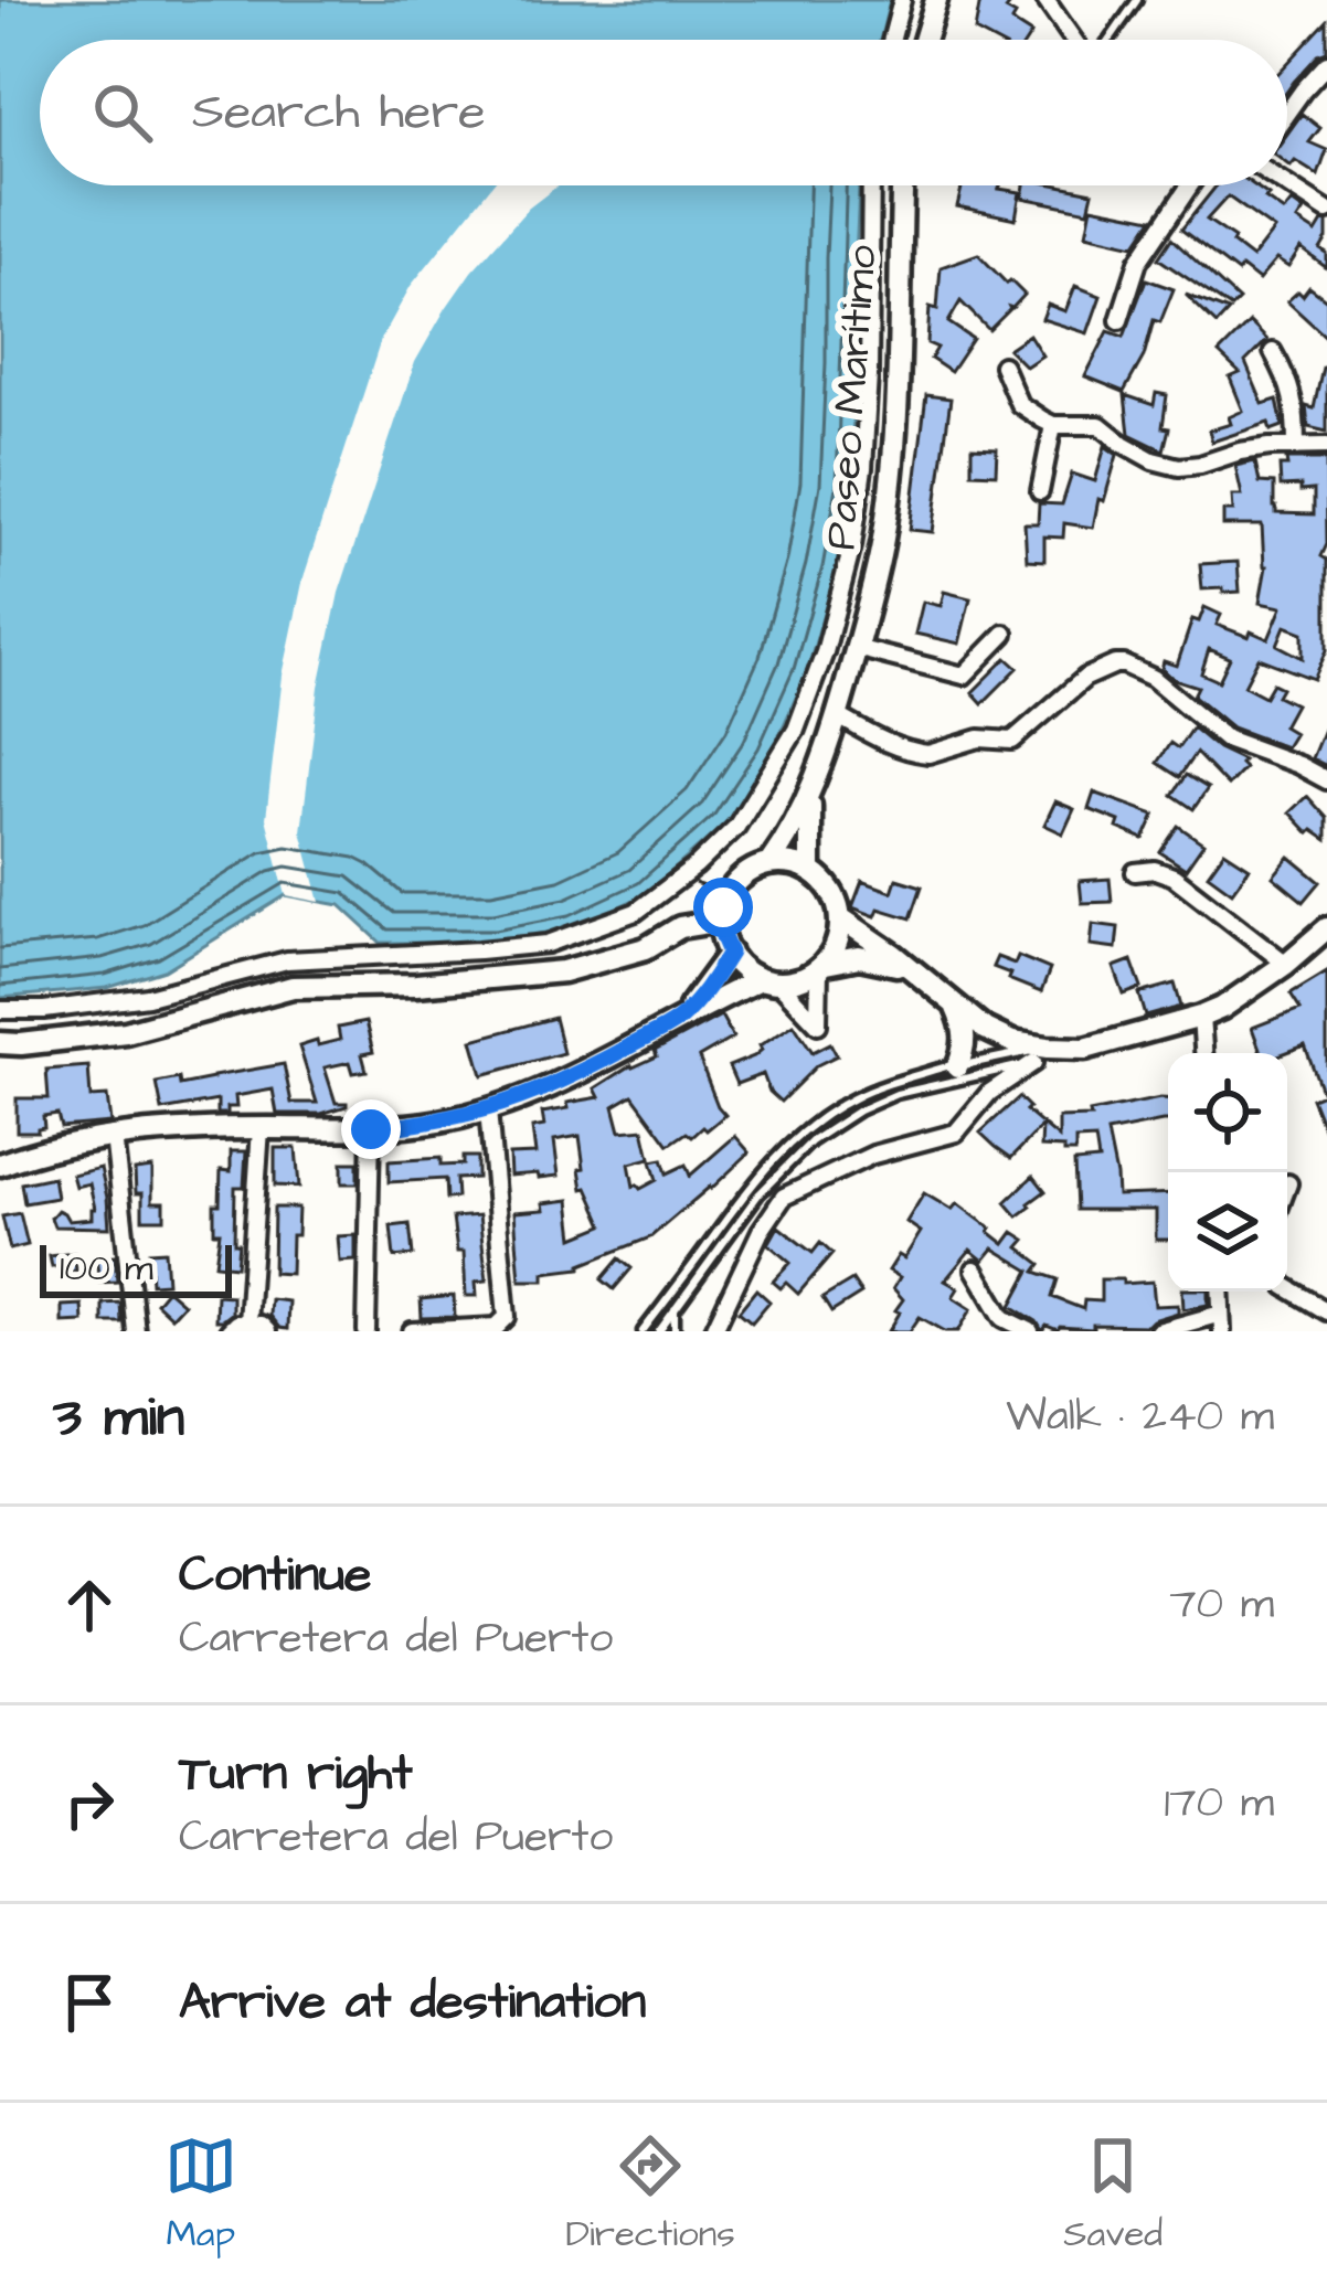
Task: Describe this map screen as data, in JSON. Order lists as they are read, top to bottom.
{
  "streets": {
    "main road": ["Paseo Marítimo"]
  },
  "scale_bar": "100 m",
  "page": {
    "search": "Search here",
    "scale": "100 m",
    "heading": ["3 min", "Walk · 240 m"],
    "list": [
      ["Continue", "Carretera del Puerto", "70 m"],
      ["Turn right", "Carretera del Puerto", "170 m"],
      "Arrive at destination"
    ],
    "nav": ["Map", "Directions", "Saved"]
  }
}
